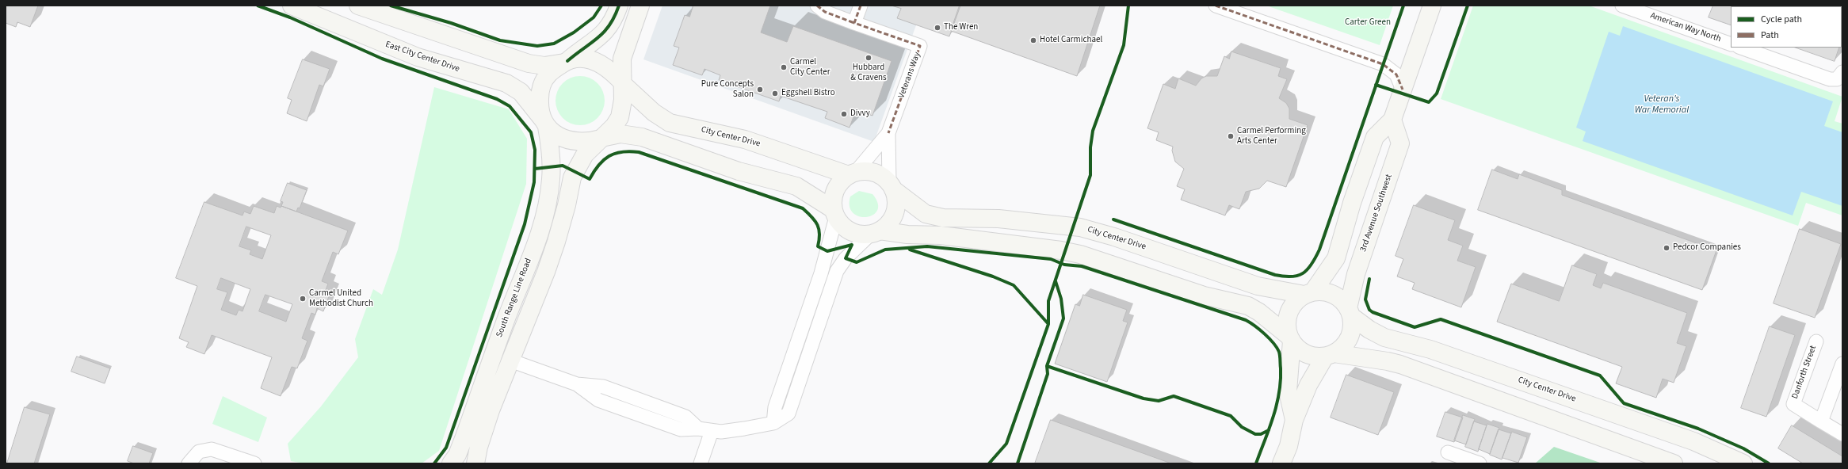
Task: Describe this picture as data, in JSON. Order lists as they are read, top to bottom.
{
  "streets": {
    "street": [
      "American Way North",
      "East City Center Drive",
      "Veterans Way",
      "City Center Drive",
      "3rd Avenue Southwest",
      "South Range Line Road",
      "Danforth Street"
    ]
  },
  "crossings": [
    ["East City Center Drive", "City Center Drive"],
    ["East City Center Drive", "South Range Line Road"],
    ["City Center Drive", "3rd Avenue Southwest"],
    ["City Center Drive", "South Range Line Road"]
  ],
  "water": ["Veteran's War Memorial"],
  "parks": ["Carter Green"],
  "places": [
    "The Wren",
    "Hotel Carmichael",
    "Hubbard & Cravens",
    "Carmel City Center",
    "Pure Concepts Salon",
    "Eggshell Bistro",
    "Divvy",
    "Carmel Performing Arts Center",
    "Pedcor Companies",
    "Carmel United Methodist Church"
  ],
  "legend": ["Cycle path", "Path"]
}
